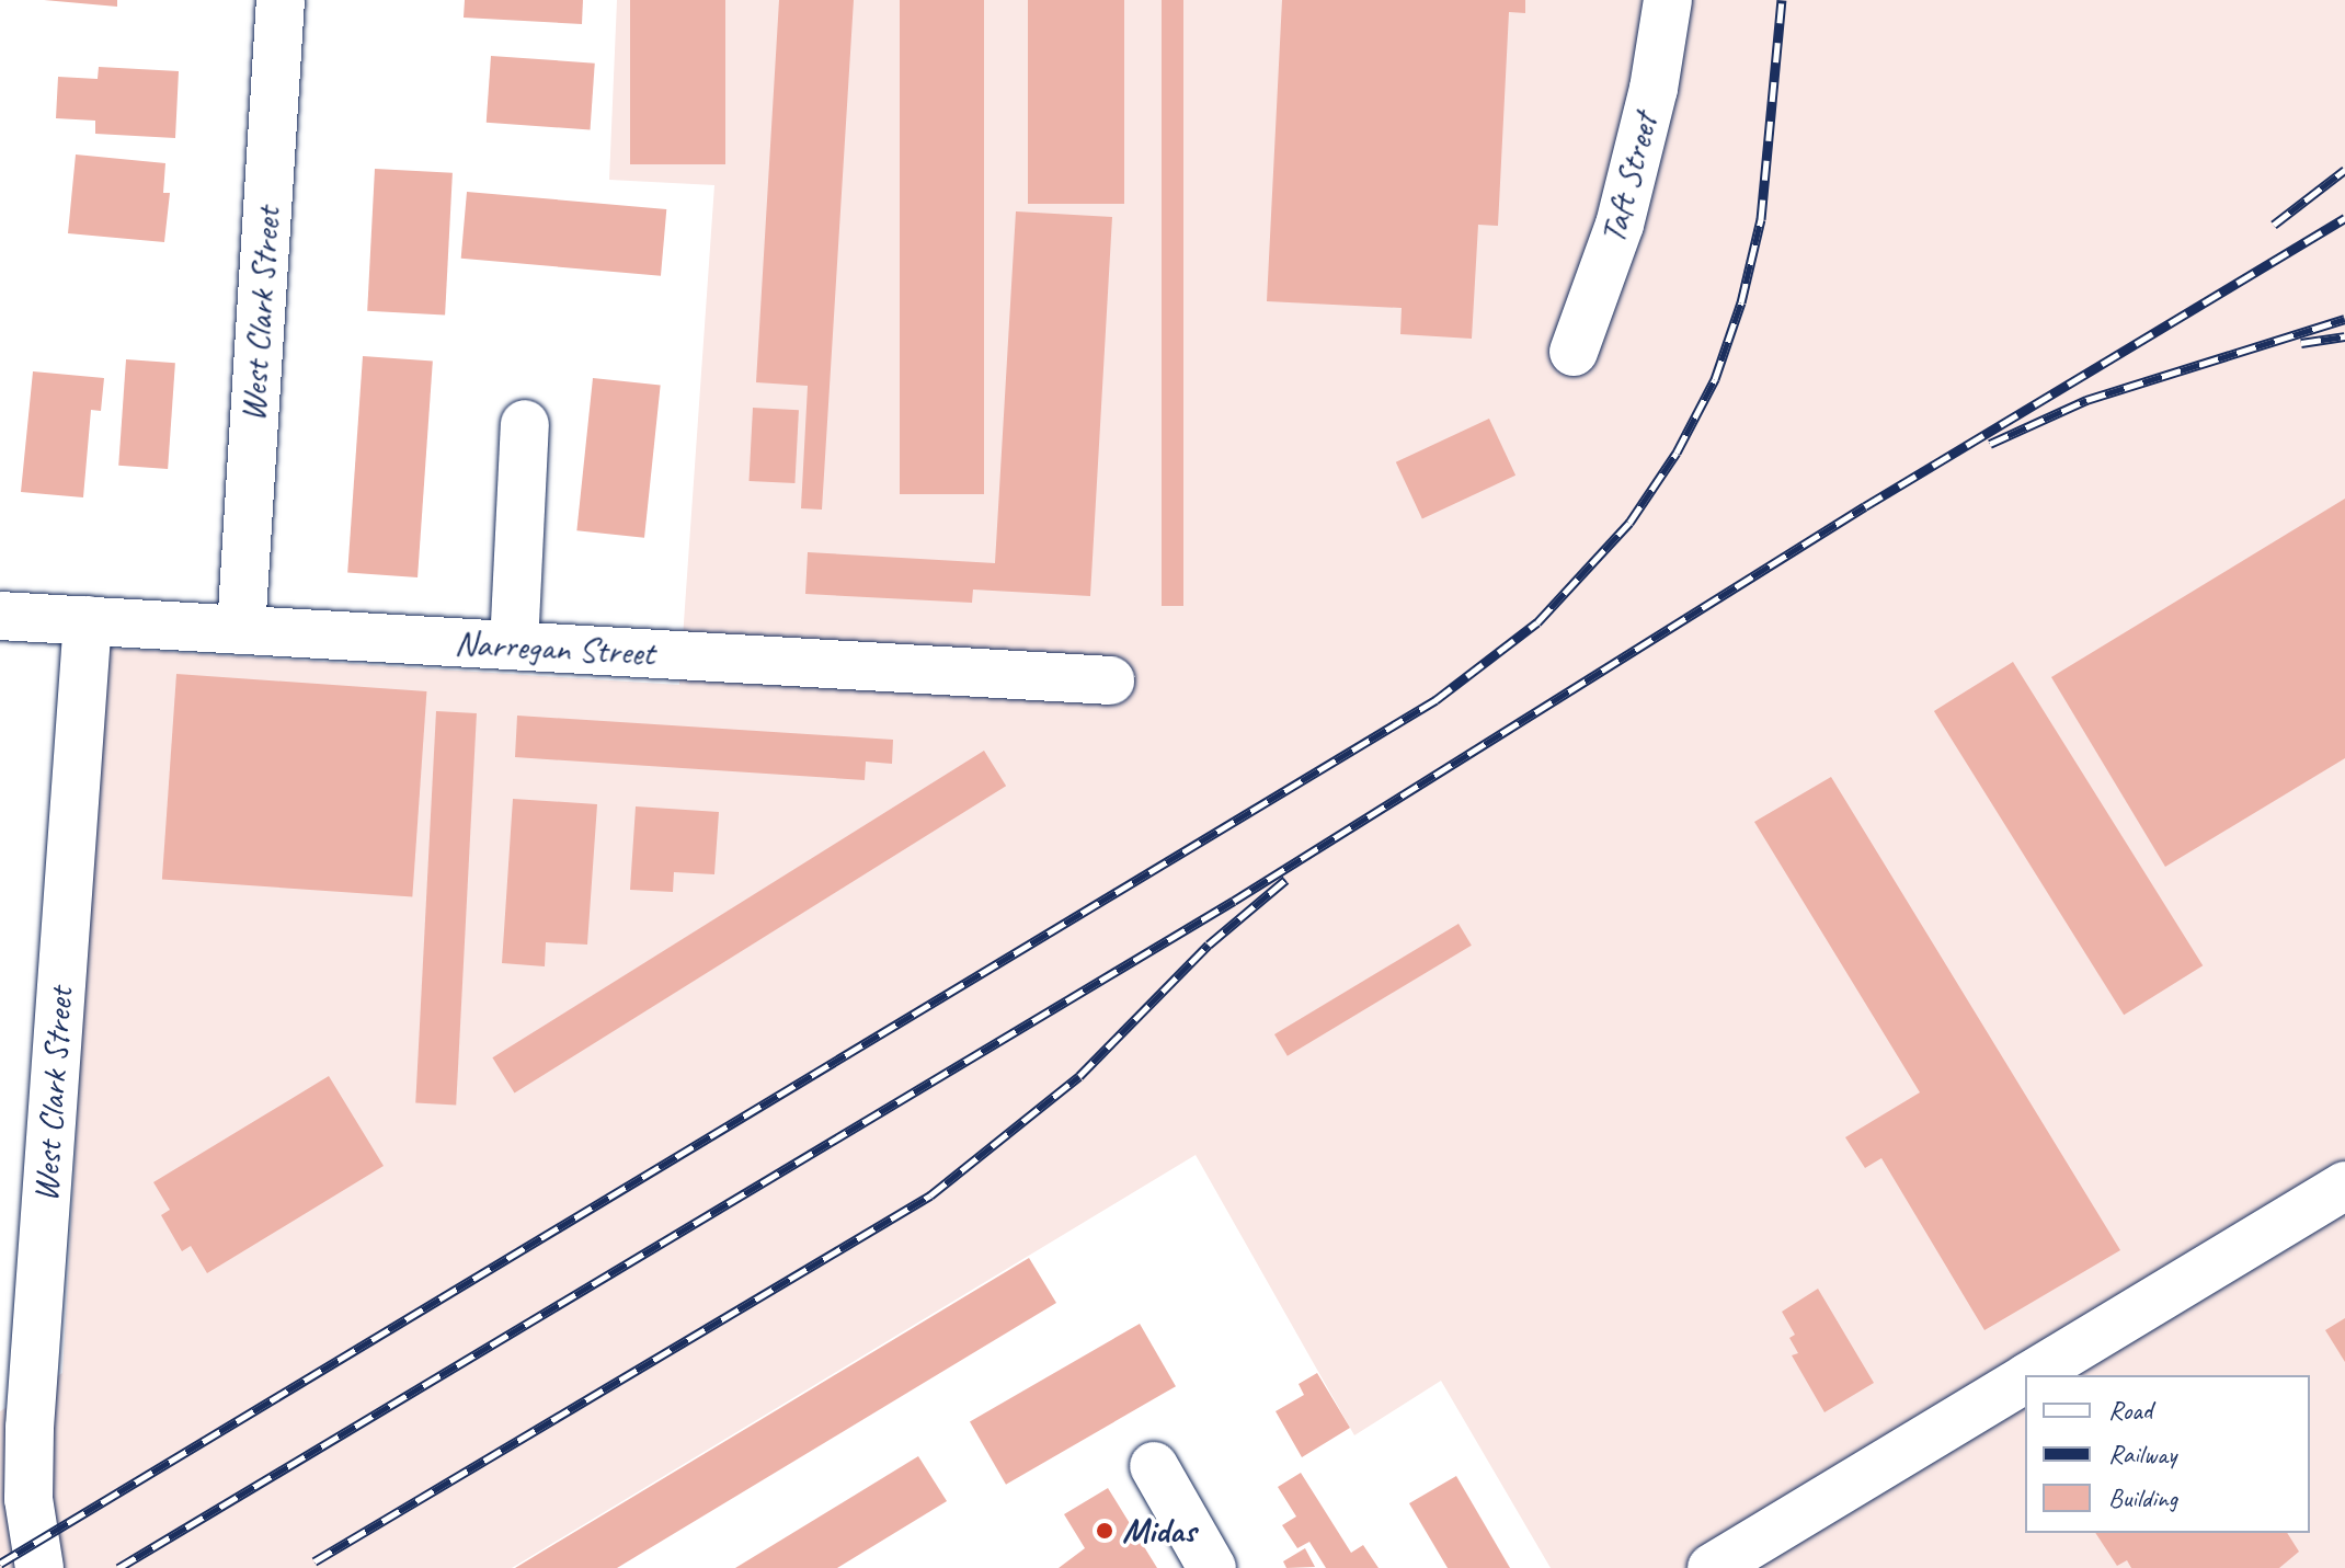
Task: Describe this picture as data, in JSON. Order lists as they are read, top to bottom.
{
  "streets": {
    "street": ["Taft Street", "West Clark Street", "Narregan Street"]
  },
  "crossings": [
    ["West Clark Street", "Narregan Street"]
  ],
  "places": ["Midas"],
  "legend": ["Road", "Railway", "Building"]
}
